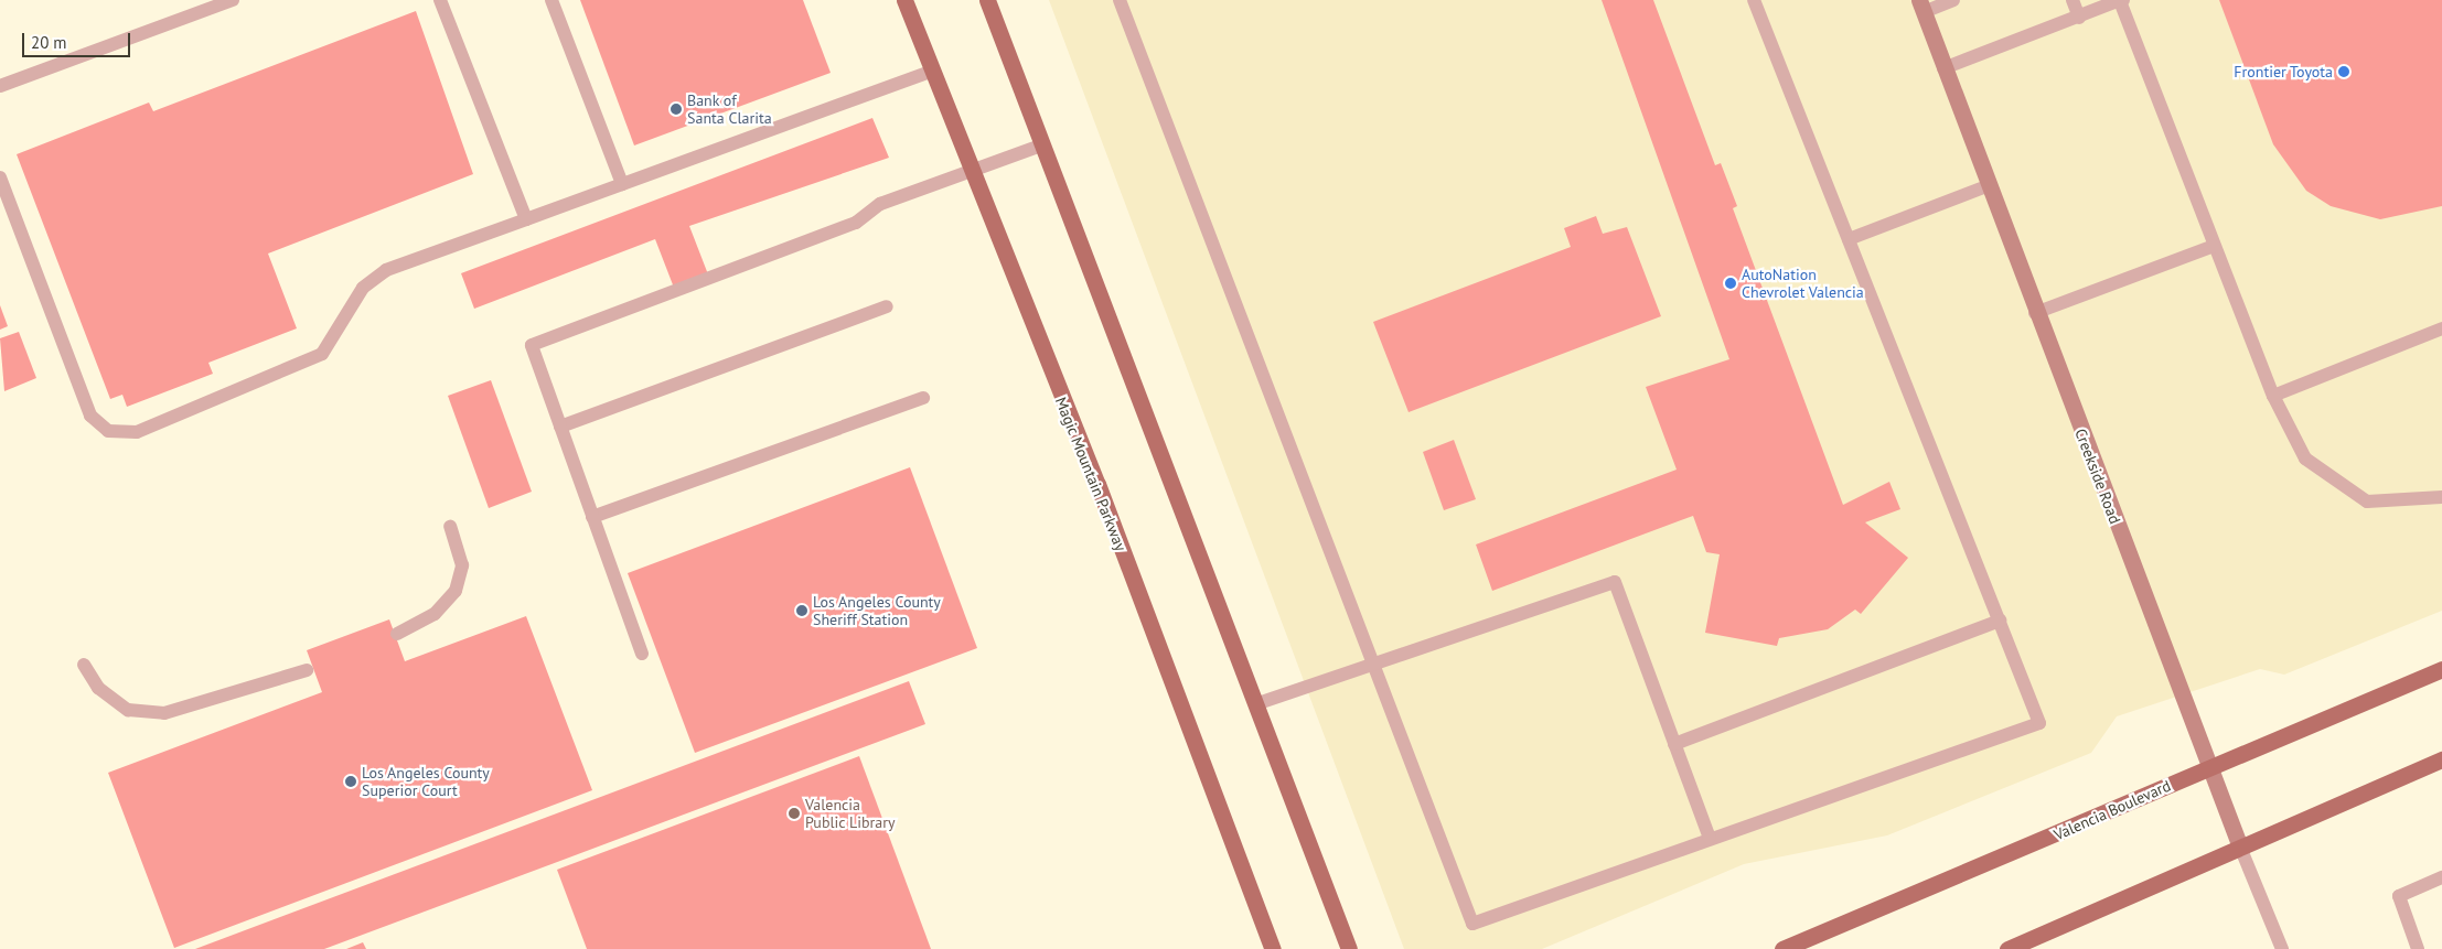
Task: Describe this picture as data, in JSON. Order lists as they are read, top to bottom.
{
  "streets": {
    "main road": ["Magic Mountain Parkway", "Valencia Boulevard"],
    "street": ["Creekside Road"]
  },
  "crossings": [
    ["Creekside Road", "Valencia Boulevard"]
  ],
  "places": [
    "Frontier Toyota",
    "Bank of Santa Clarita",
    "AutoNation Chevrolet Valencia",
    "Los Angeles County Sheriff Station",
    "Los Angeles County Superior Court",
    "Valencia Public Library"
  ],
  "scale_bar": "20 m"
}
